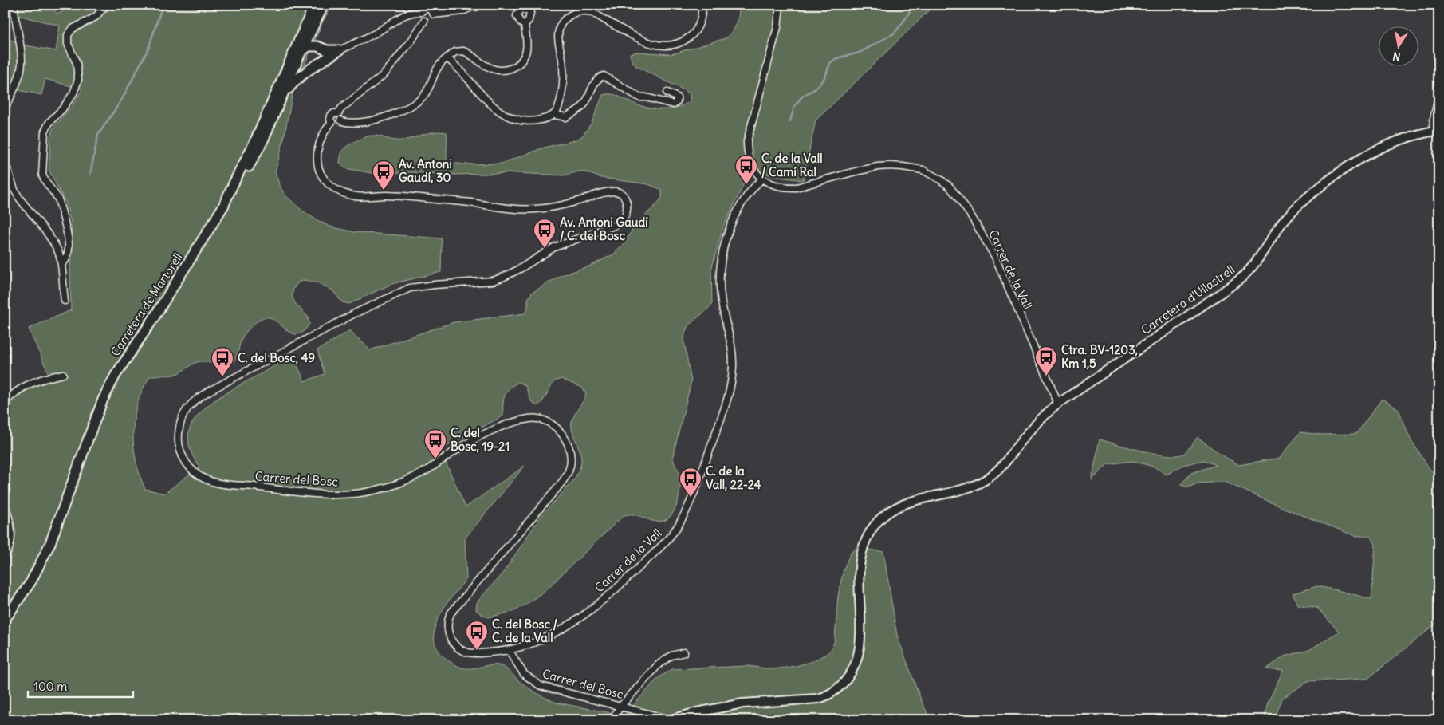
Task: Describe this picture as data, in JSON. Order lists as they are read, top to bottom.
{
  "streets": {
    "main road": ["Carretera de Martorell"],
    "street": ["Carrer de la Vall", "Carretera d'Ullastrell", "Carrer del Bosc"]
  },
  "crossings": [
    ["Carrer de la Vall", "Carretera d'Ullastrell"],
    ["Carrer de la Vall", "Carrer del Bosc"],
    ["Carretera d'Ullastrell", "Carrer del Bosc"]
  ],
  "places": {
    "bus stop": [
      "C. de la Vall / Camí Ral",
      "Av. Antoni Gaudí, 30",
      "Av. Antoni Gaudí / C. del Bosc",
      "Ctra. BV-1203, Km 1,5",
      "C. del Bosc, 49",
      "C. del Bosc, 19-21",
      "C. de la Vall, 22-24",
      "C. del Bosc / C. de la Vall"
    ]
  },
  "scale_bar": "100 m",
  "north": "bottom"
}
